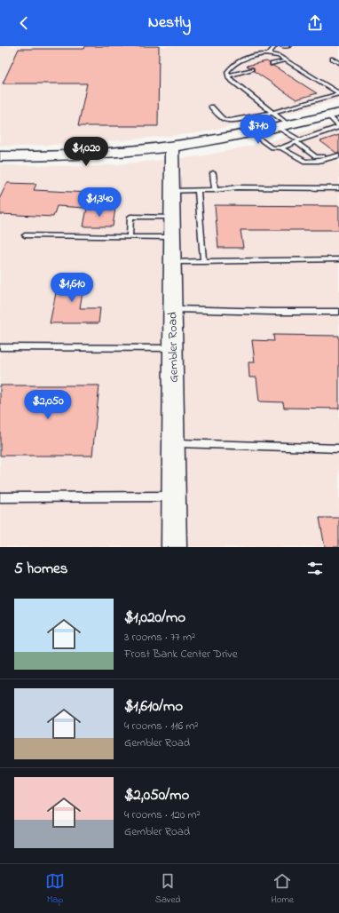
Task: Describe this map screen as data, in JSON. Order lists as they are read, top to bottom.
{
  "streets": {
    "main road": ["Gembler Road"]
  },
  "page": {
    "header": "Nestly",
    "price": [
      "$710",
      "$1,020",
      "$1,340",
      "$1,610",
      "$2,050"
    ],
    "heading": "5 homes",
    "list": [
      {
        "name": "$1,020/mo",
        "note": "3 rooms · 77 m² · Frost Bank Center Drive"
      },
      {
        "name": "$1,610/mo",
        "note": "4 rooms · 116 m² · Gembler Road"
      },
      {
        "name": "$2,050/mo",
        "note": "4 rooms · 120 m² · Gembler Road"
      }
    ],
    "tabs": ["Map", "Saved", "Home"]
  }
}
